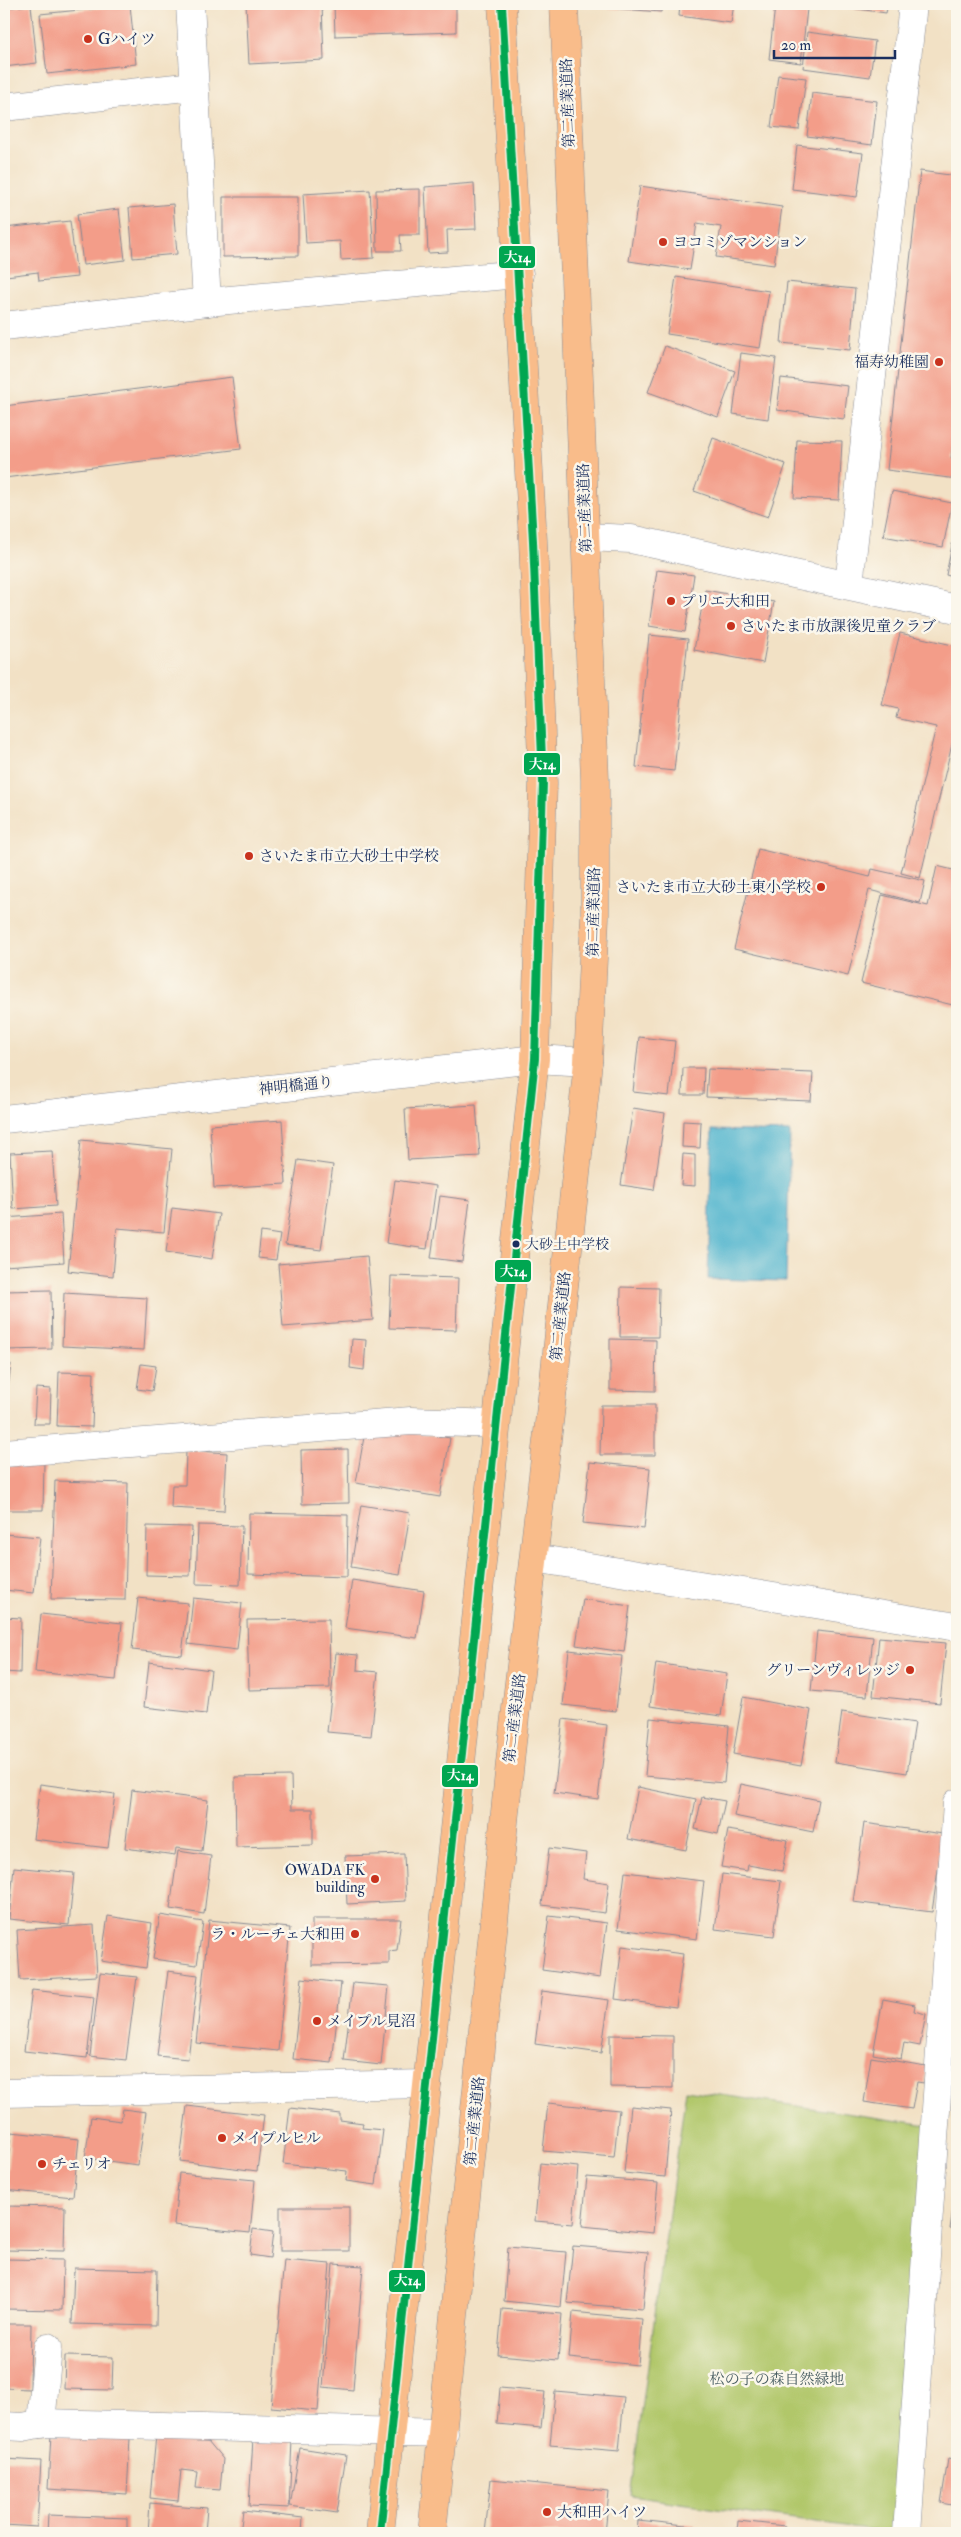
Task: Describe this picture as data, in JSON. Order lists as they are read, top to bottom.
{
  "streets": {
    "main road": ["第二産業道路"],
    "street": ["神明橋通り"]
  },
  "crossings": [
    ["第二産業道路", "神明橋通り"]
  ],
  "parks": ["松の子の森自然緑地"],
  "places": [
    "Gハイツ",
    "ヨコミゾマンション",
    "福寿幼稚園",
    "プリエ大和田",
    "さいたま市放課後児童クラブ",
    "さいたま市立大砂土中学校",
    "さいたま市立大砂土東小学校",
    "大砂土中学校",
    "グリーンヴィレッジ",
    "OWADA FK building",
    "ラ・ルーチェ大和田",
    "メイプル見沼",
    "メイプルヒル",
    "チェリオ",
    "大和田ハイツ"
  ],
  "lines": ["transit line 大14"],
  "scale_bar": "20 m"
}
